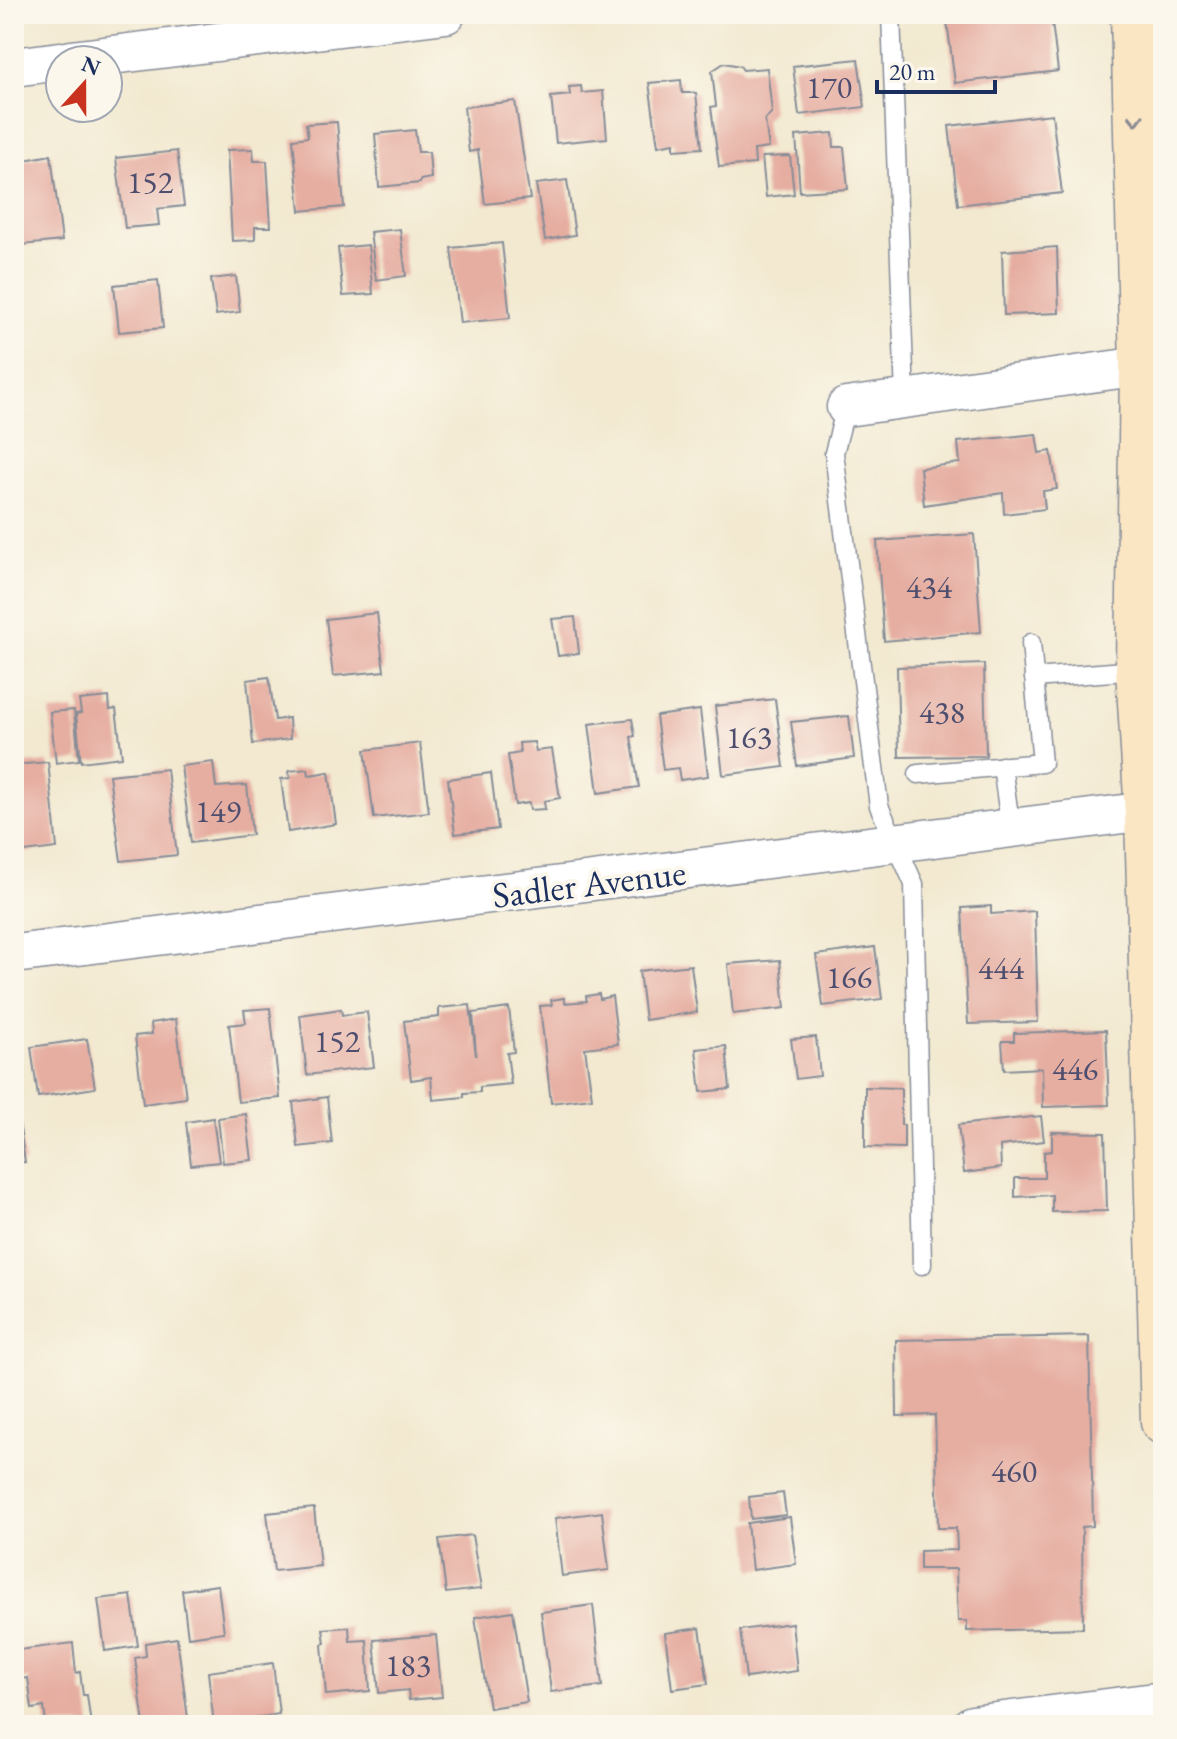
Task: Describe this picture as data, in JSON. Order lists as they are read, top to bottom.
{
  "streets": {
    "street": ["Sadler Avenue"]
  },
  "house_numbers": [
    "170",
    "152",
    "434",
    "438",
    "163",
    "149",
    "444",
    "166",
    "152",
    "446",
    "460",
    "183"
  ],
  "scale_bar": "20 m",
  "north": "top"
}
